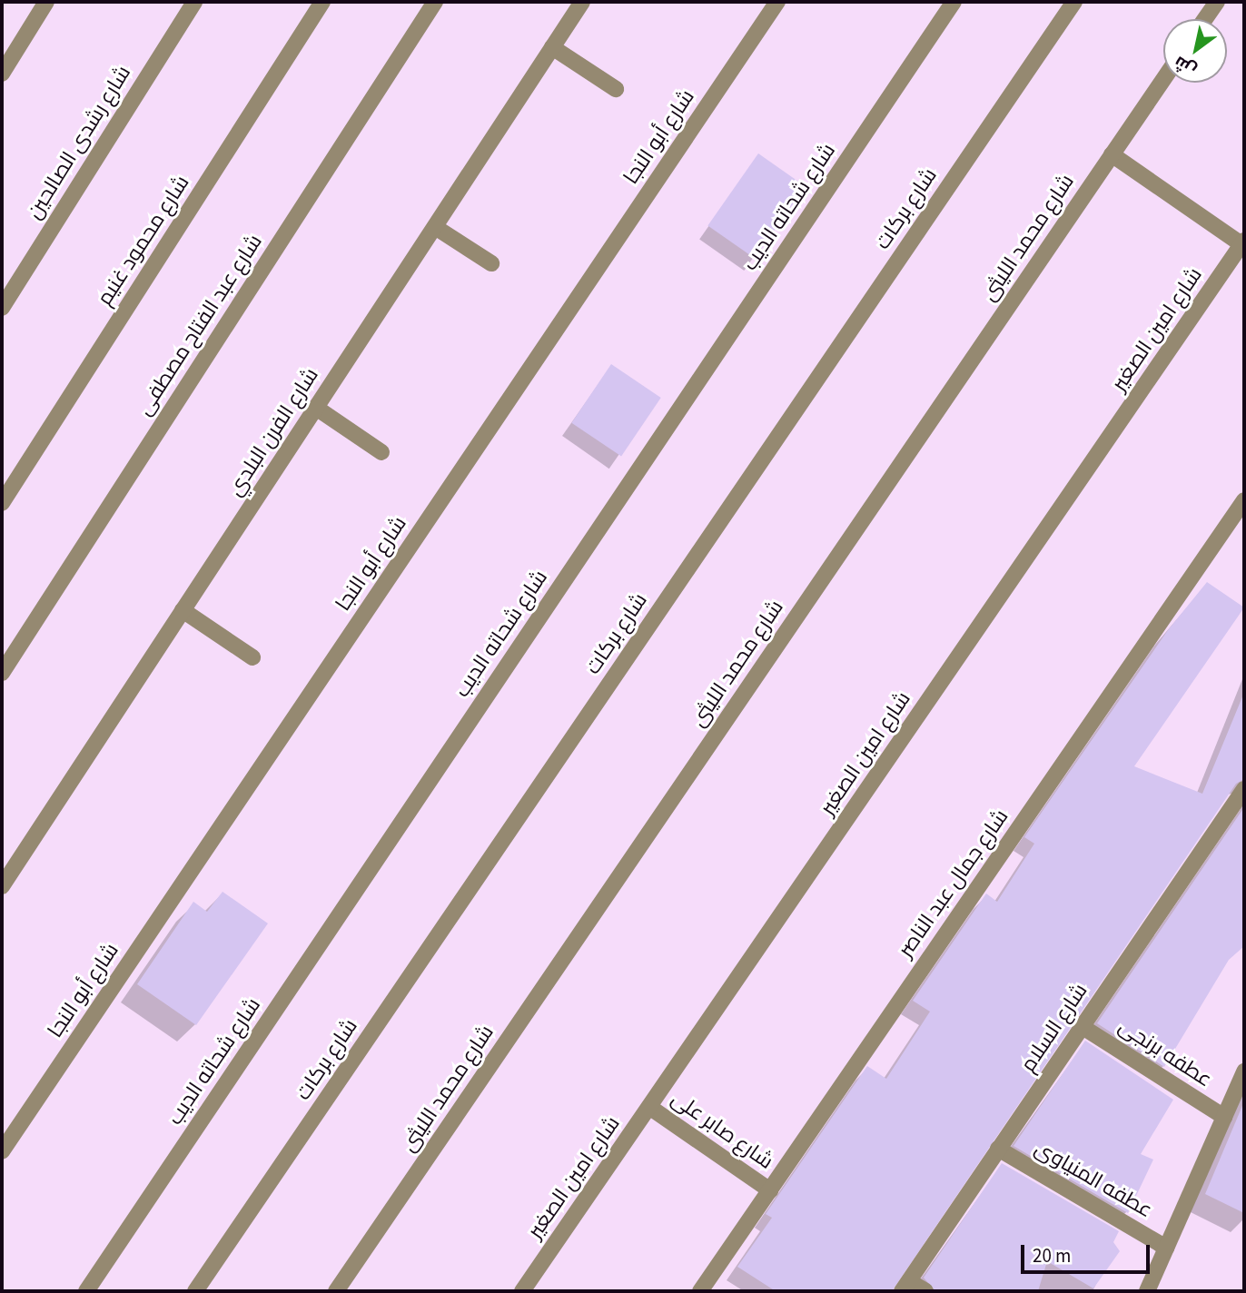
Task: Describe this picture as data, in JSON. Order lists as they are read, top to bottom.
{
  "streets": {
    "street": [
      "شارع أبو النجا",
      "شارع رشدى الصالحين",
      "شارع شحاته الديب",
      "شارع بركات",
      "شارع محمد الليثى",
      "شارع محمود غنيم",
      "شارع عبد الفتاح مصطفى",
      "شارع امين الصغير",
      "شارع الفرن البلدي",
      "شارع جمال عبد الناصر",
      "شارع السلام",
      "عطفه برنجى",
      "شارع صابر على",
      "عطفه المنياوى"
    ]
  },
  "crossings": [
    ["شارع امين الصغير", "شارع صابر على"],
    ["شارع جمال عبد الناصر", "شارع صابر على"],
    ["شارع السلام", "عطفه برنجى"],
    ["شارع السلام", "عطفه المنياوى"]
  ],
  "scale_bar": "20 m",
  "north": "bottom left"
}
